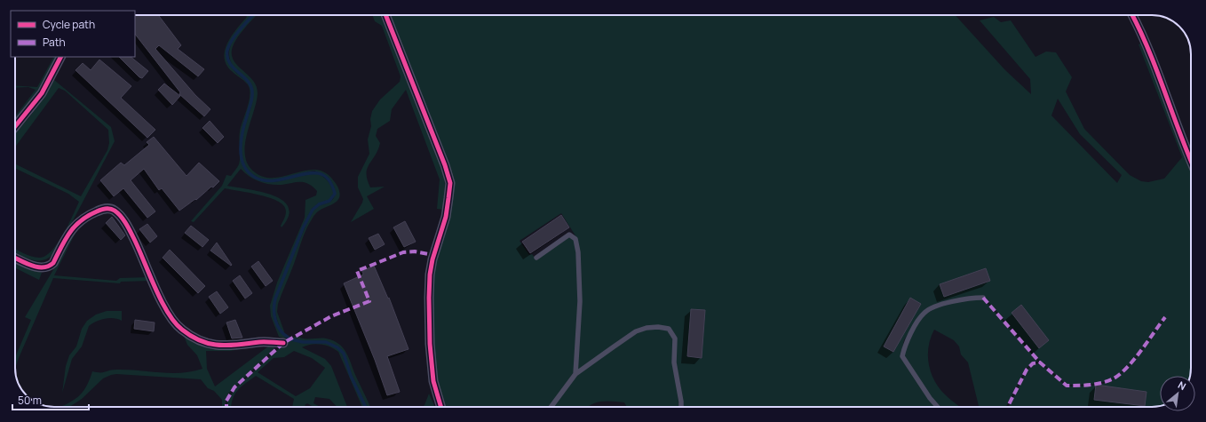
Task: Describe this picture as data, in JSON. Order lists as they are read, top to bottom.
{
  "legend": ["Cycle path", "Path"],
  "scale_bar": "50 m",
  "north": "top right"
}
